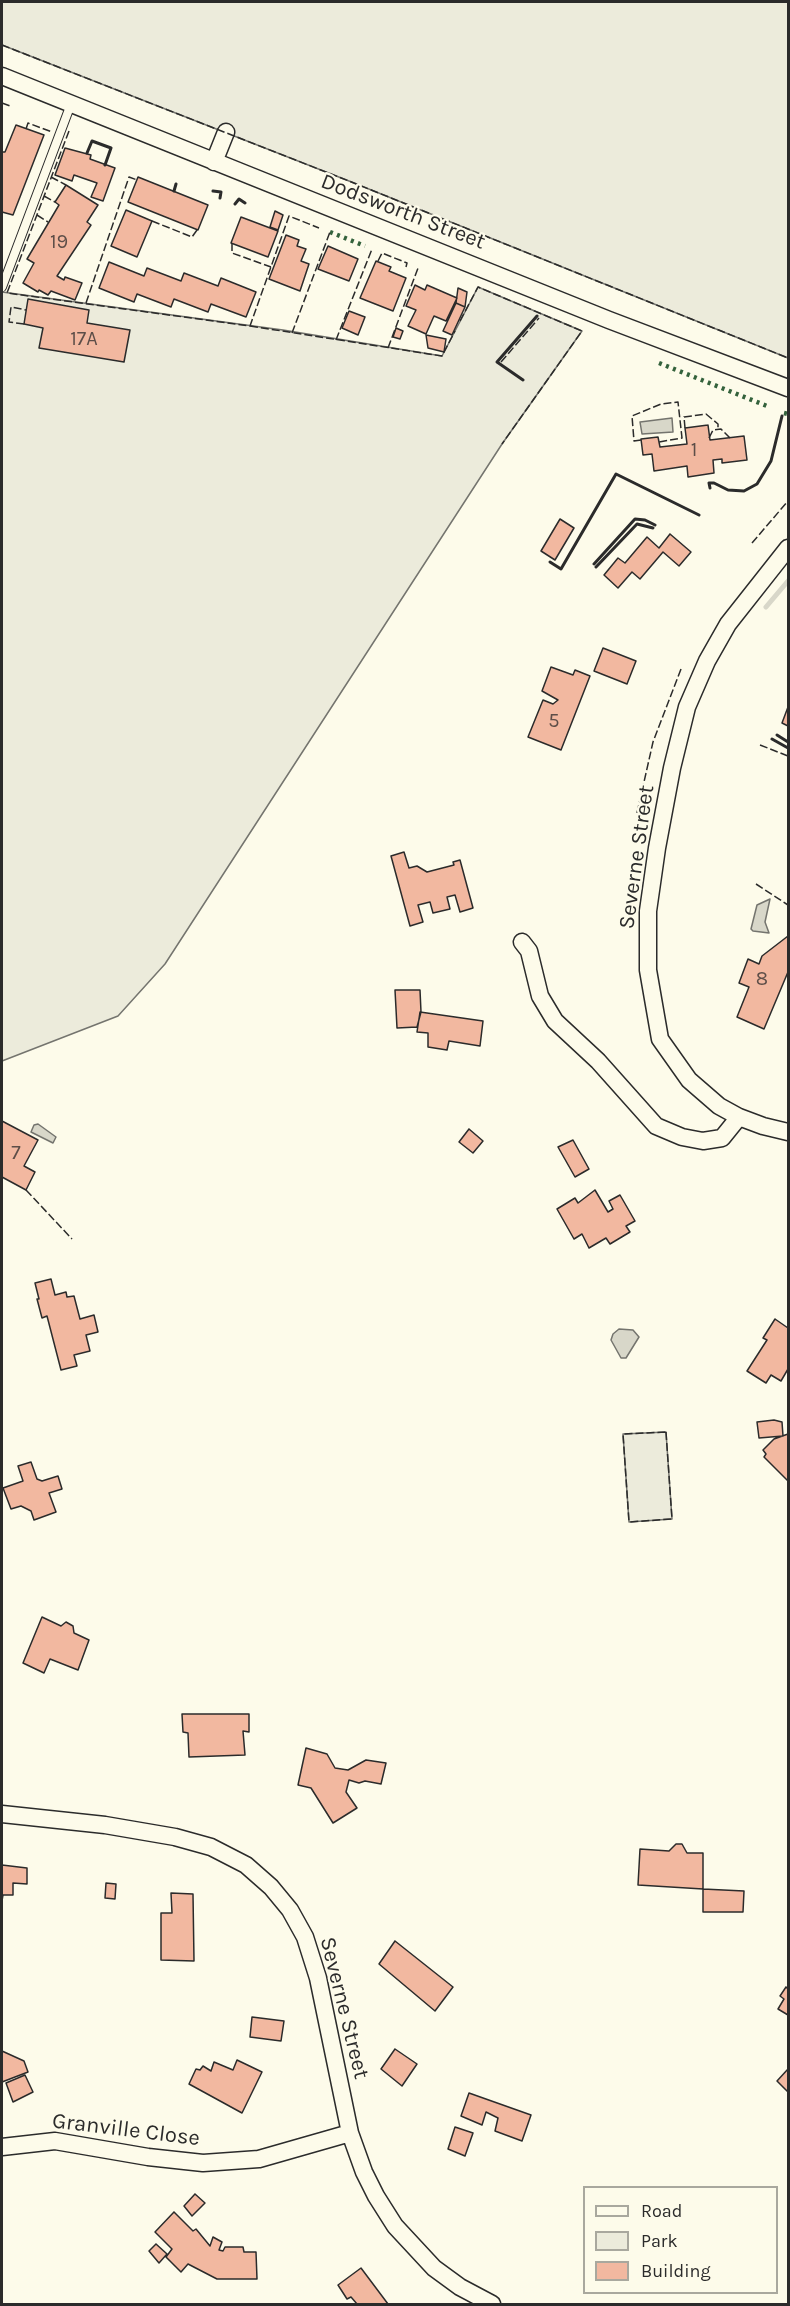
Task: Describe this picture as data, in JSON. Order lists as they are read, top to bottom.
{
  "streets": {
    "street": ["Dodsworth Street", "Severne Street", "Granville Close"]
  },
  "crossings": [
    ["Severne Street", "Granville Close"]
  ],
  "house_numbers": [
    "19",
    "17A",
    "1",
    "5",
    "8",
    "7"
  ],
  "legend": ["Road", "Park", "Building"]
}
